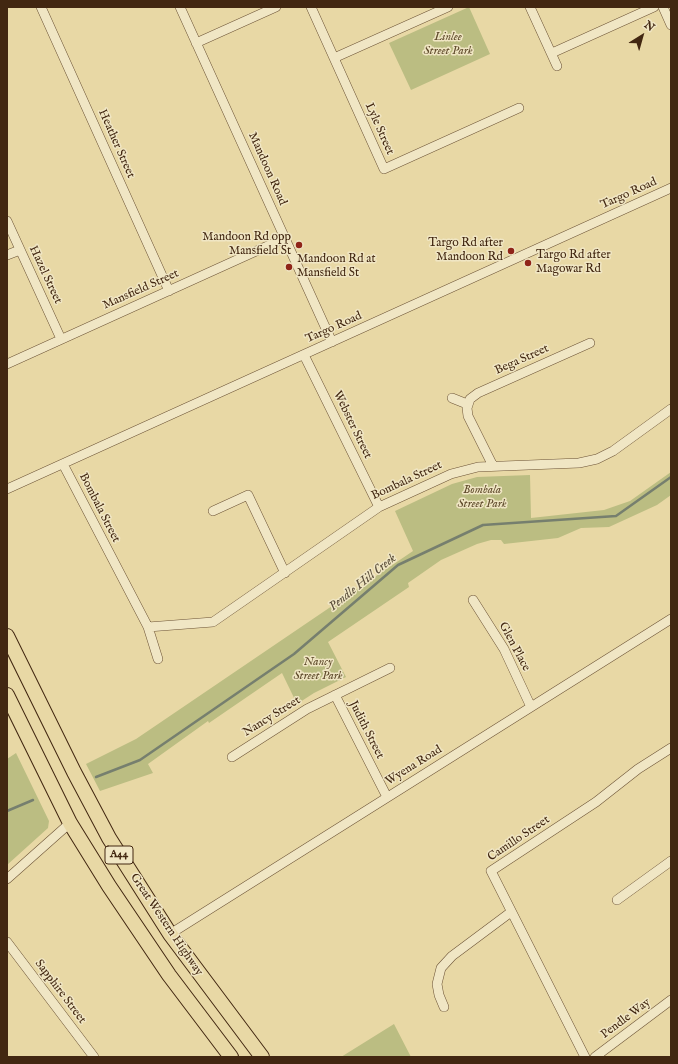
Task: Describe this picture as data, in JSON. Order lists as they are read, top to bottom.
{
  "streets": {
    "highway": ["A44", "Great Western Highway"],
    "street": [
      "Lyle Street",
      "Heather Street",
      "Mandoon Road",
      "Targo Road",
      "Hazel Street",
      "Mansfield Street",
      "Bega Street",
      "Webster Street",
      "Bombala Street",
      "Glen Place",
      "Nancy Street",
      "Judith Street",
      "Wyena Road",
      "Camillo Street",
      "Sapphire Street",
      "Pendle Way"
    ]
  },
  "crossings": [
    ["Heather Street", "Mansfield Street"],
    ["Mandoon Road", "Targo Road"],
    ["Mandoon Road", "Mansfield Street"],
    ["Targo Road", "Webster Street"],
    ["Targo Road", "Bombala Street"],
    ["Hazel Street", "Mansfield Street"],
    ["Webster Street", "Bombala Street"],
    ["Glen Place", "Wyena Road"],
    ["Nancy Street", "Judith Street"],
    ["Judith Street", "Wyena Road"],
    ["Wyena Road", "Great Western Highway"]
  ],
  "water": ["Pendle Hill Creek"],
  "parks": ["Linlee Street Park", "Bombala Street Park", "Nancy Street Park"],
  "places": [
    "Mandoon Rd opp Mansfield St",
    "Targo Rd after Mandoon Rd",
    "Targo Rd after Magowar Rd",
    "Mandoon Rd at Mansfield St"
  ],
  "north": "top right"
}
